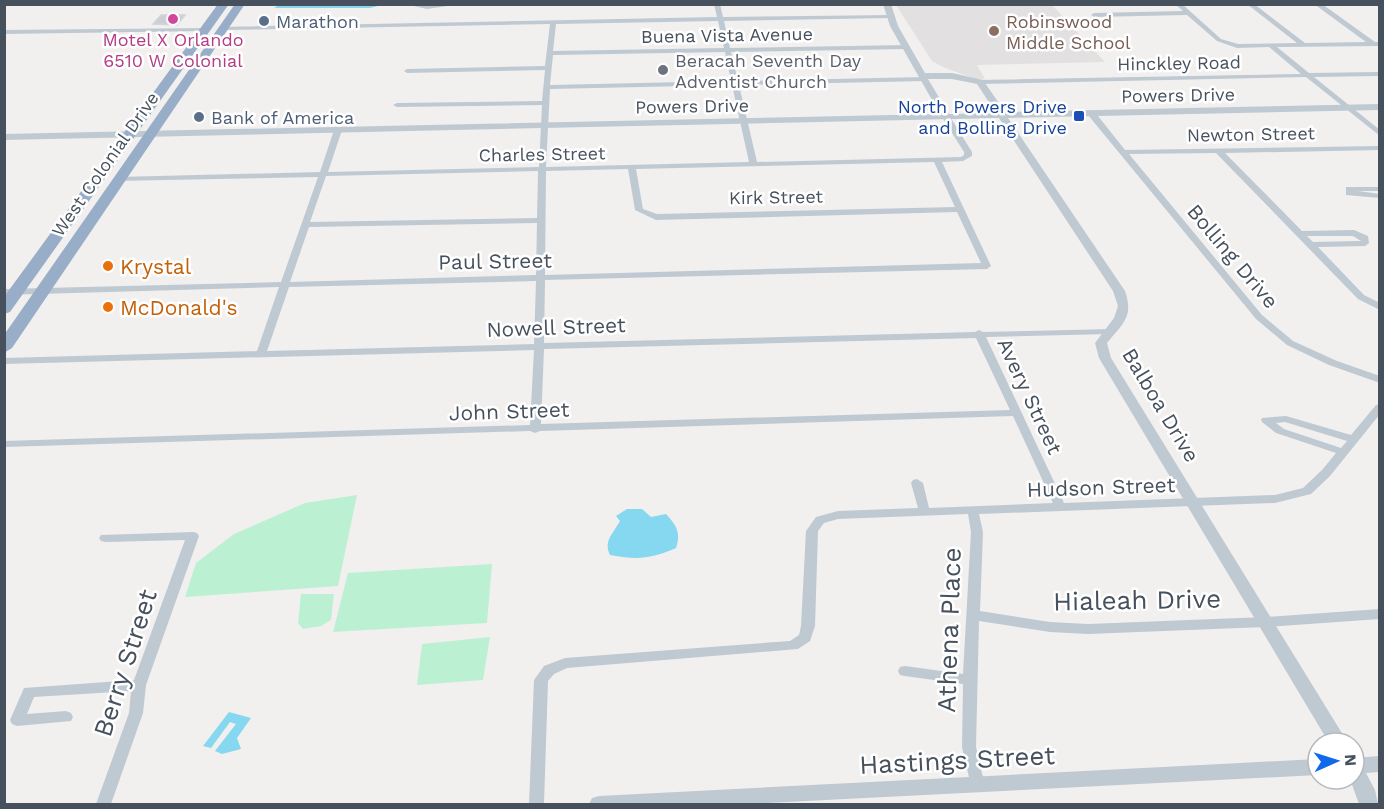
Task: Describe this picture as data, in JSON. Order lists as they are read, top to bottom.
{
  "streets": {
    "highway": ["West Colonial Drive"],
    "street": [
      "Buena Vista Avenue",
      "Hinckley Road",
      "Powers Drive",
      "Newton Street",
      "Charles Street",
      "Kirk Street",
      "Bolling Drive",
      "Paul Street",
      "Nowell Street",
      "Avery Street",
      "Balboa Drive",
      "John Street",
      "Hudson Street",
      "Hialeah Drive",
      "Athena Place",
      "Berry Street",
      "Hastings Street"
    ]
  },
  "crossings": [
    ["Hinckley Road", "Balboa Drive"],
    ["Powers Drive", "Charles Street"],
    ["Powers Drive", "West Colonial Drive"],
    ["Powers Drive", "Bolling Drive"],
    ["Powers Drive", "Balboa Drive"],
    ["Newton Street", "Bolling Drive"],
    ["Charles Street", "West Colonial Drive"],
    ["Charles Street", "Kirk Street"],
    ["West Colonial Drive", "Paul Street"],
    ["Kirk Street", "Paul Street"],
    ["Nowell Street", "Avery Street"],
    ["Nowell Street", "Balboa Drive"],
    ["Avery Street", "John Street"],
    ["Avery Street", "Hudson Street"],
    ["Balboa Drive", "Hudson Street"],
    ["Balboa Drive", "Hialeah Drive"],
    ["Hudson Street", "Athena Place"],
    ["Hialeah Drive", "Athena Place"],
    ["Athena Place", "Hastings Street"]
  ],
  "places": {
    "other": [
      "Motel X Orlando 6510 W Colonial",
      "Marathon",
      "Robinswood Middle School",
      "Beracah Seventh Day Adventist Church",
      "Bank of America",
      "Krystal",
      "McDonald's"
    ],
    "transit": ["North Powers Drive and Bolling Drive"]
  },
  "north": "right"
}
